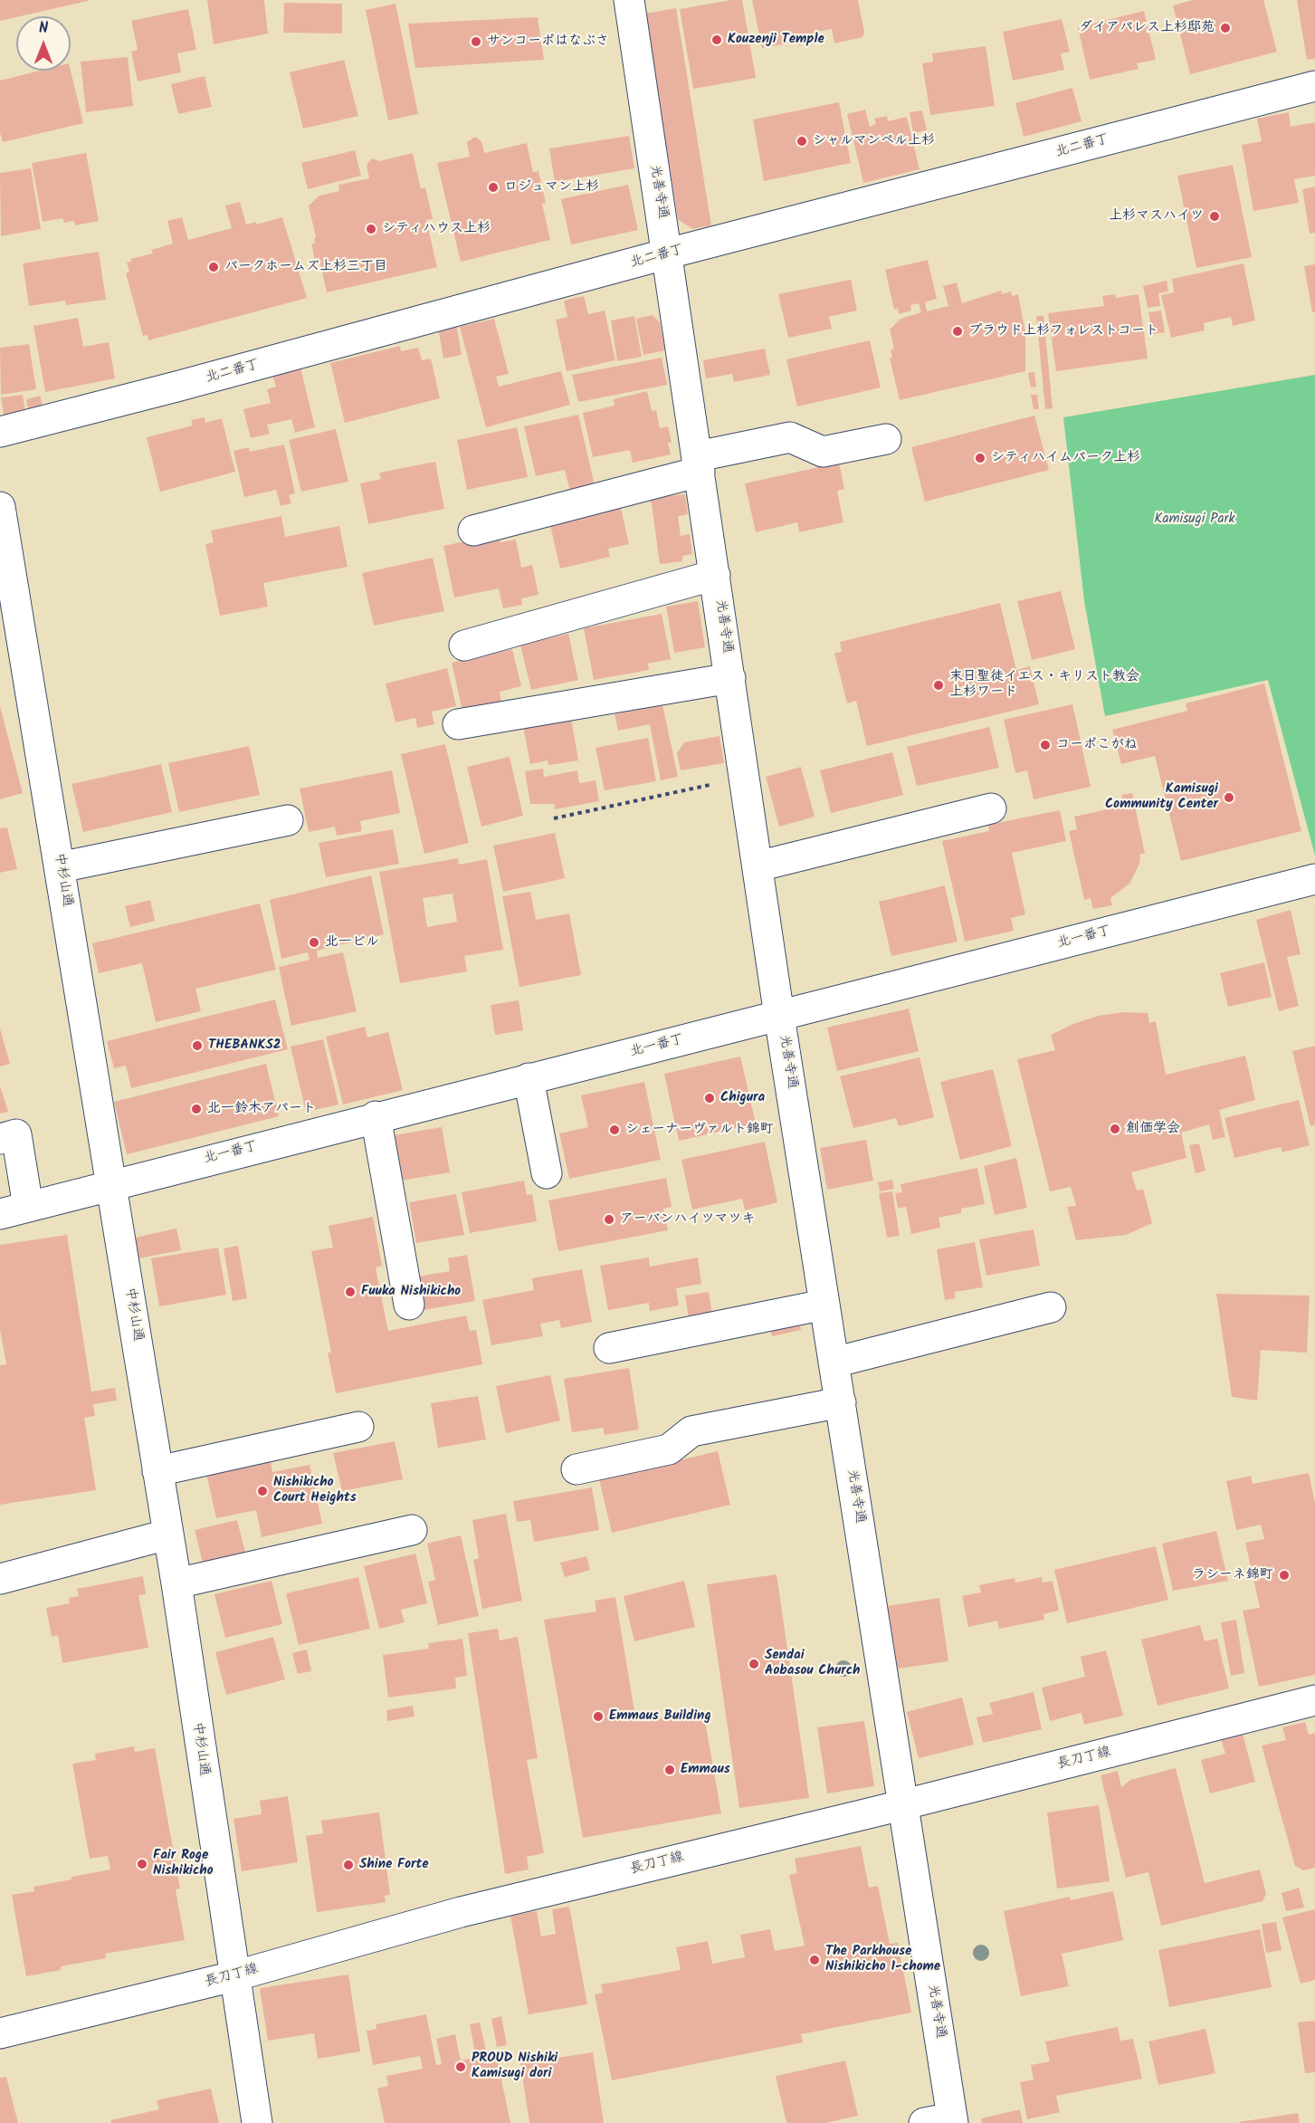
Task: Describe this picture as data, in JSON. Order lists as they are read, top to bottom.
{
  "streets": {
    "street": [
      "北二番丁",
      "光善寺通",
      "中杉山通",
      "北一番丁",
      "長刀丁線"
    ]
  },
  "crossings": [
    ["北二番丁", "光善寺通"],
    ["光善寺通", "北一番丁"],
    ["光善寺通", "長刀丁線"],
    ["中杉山通", "北一番丁"],
    ["中杉山通", "長刀丁線"]
  ],
  "parks": ["Kamisugi Park"],
  "places": [
    "ダイアパレス上杉邸苑",
    "Kouzenji Temple",
    "サンコーポはなぶさ",
    "シャルマンペル上杉",
    "ロジュマン上杉",
    "上杉マスハイツ",
    "シティハウス上杉",
    "パークホームズ上杉三丁目",
    "プラウド上杉フォレストコート",
    "シティハイムパーク上杉",
    "末日聖徒イエス・キリスト教会 上杉ワード",
    "コーポこがね",
    "Kamisugi Community Center",
    "北一ビル",
    "THEBANKS2",
    "Chigura",
    "北一鈴木アパート",
    "創価学会",
    "シェーナーヴァルト錦町",
    "アーバンハイツマツキ",
    "Fuuka Nishikicho",
    "Nishikicho Court Heights",
    "ラシーネ錦町",
    "Sendai Aobasou Church",
    "Emmaus Building",
    "Emmaus",
    "Fair Roge Nishikicho",
    "Shine Forte",
    "The Parkhouse Nishikicho 1-chome",
    "PROUD Nishiki Kamisugi dori"
  ],
  "north": "top"
}
